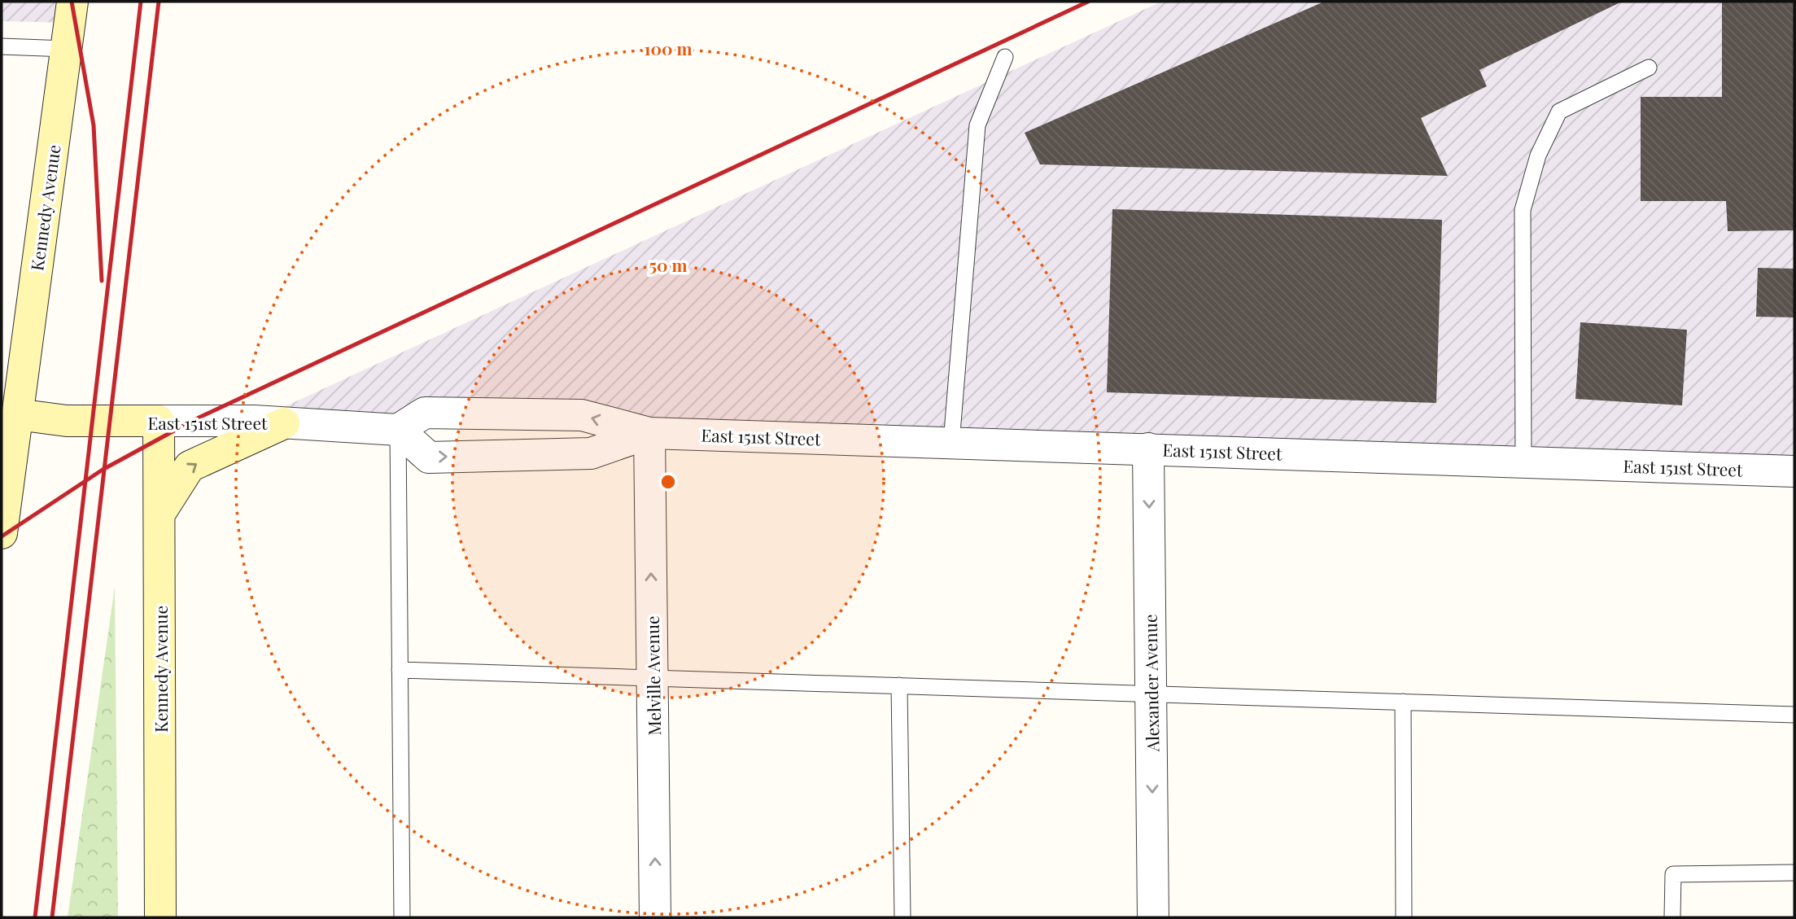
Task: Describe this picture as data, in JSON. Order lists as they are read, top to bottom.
{
  "streets": {
    "main road": ["Kennedy Avenue", "East 151st Street"],
    "street": ["Melville Avenue", "Alexander Avenue"]
  },
  "crossings": [
    ["Kennedy Avenue", "East 151st Street"],
    ["East 151st Street", "Melville Avenue"],
    ["East 151st Street", "Alexander Avenue"]
  ],
  "one_way": ["Melville Avenue", "Alexander Avenue"],
  "rings": ["100 m", "50 m"]
}
